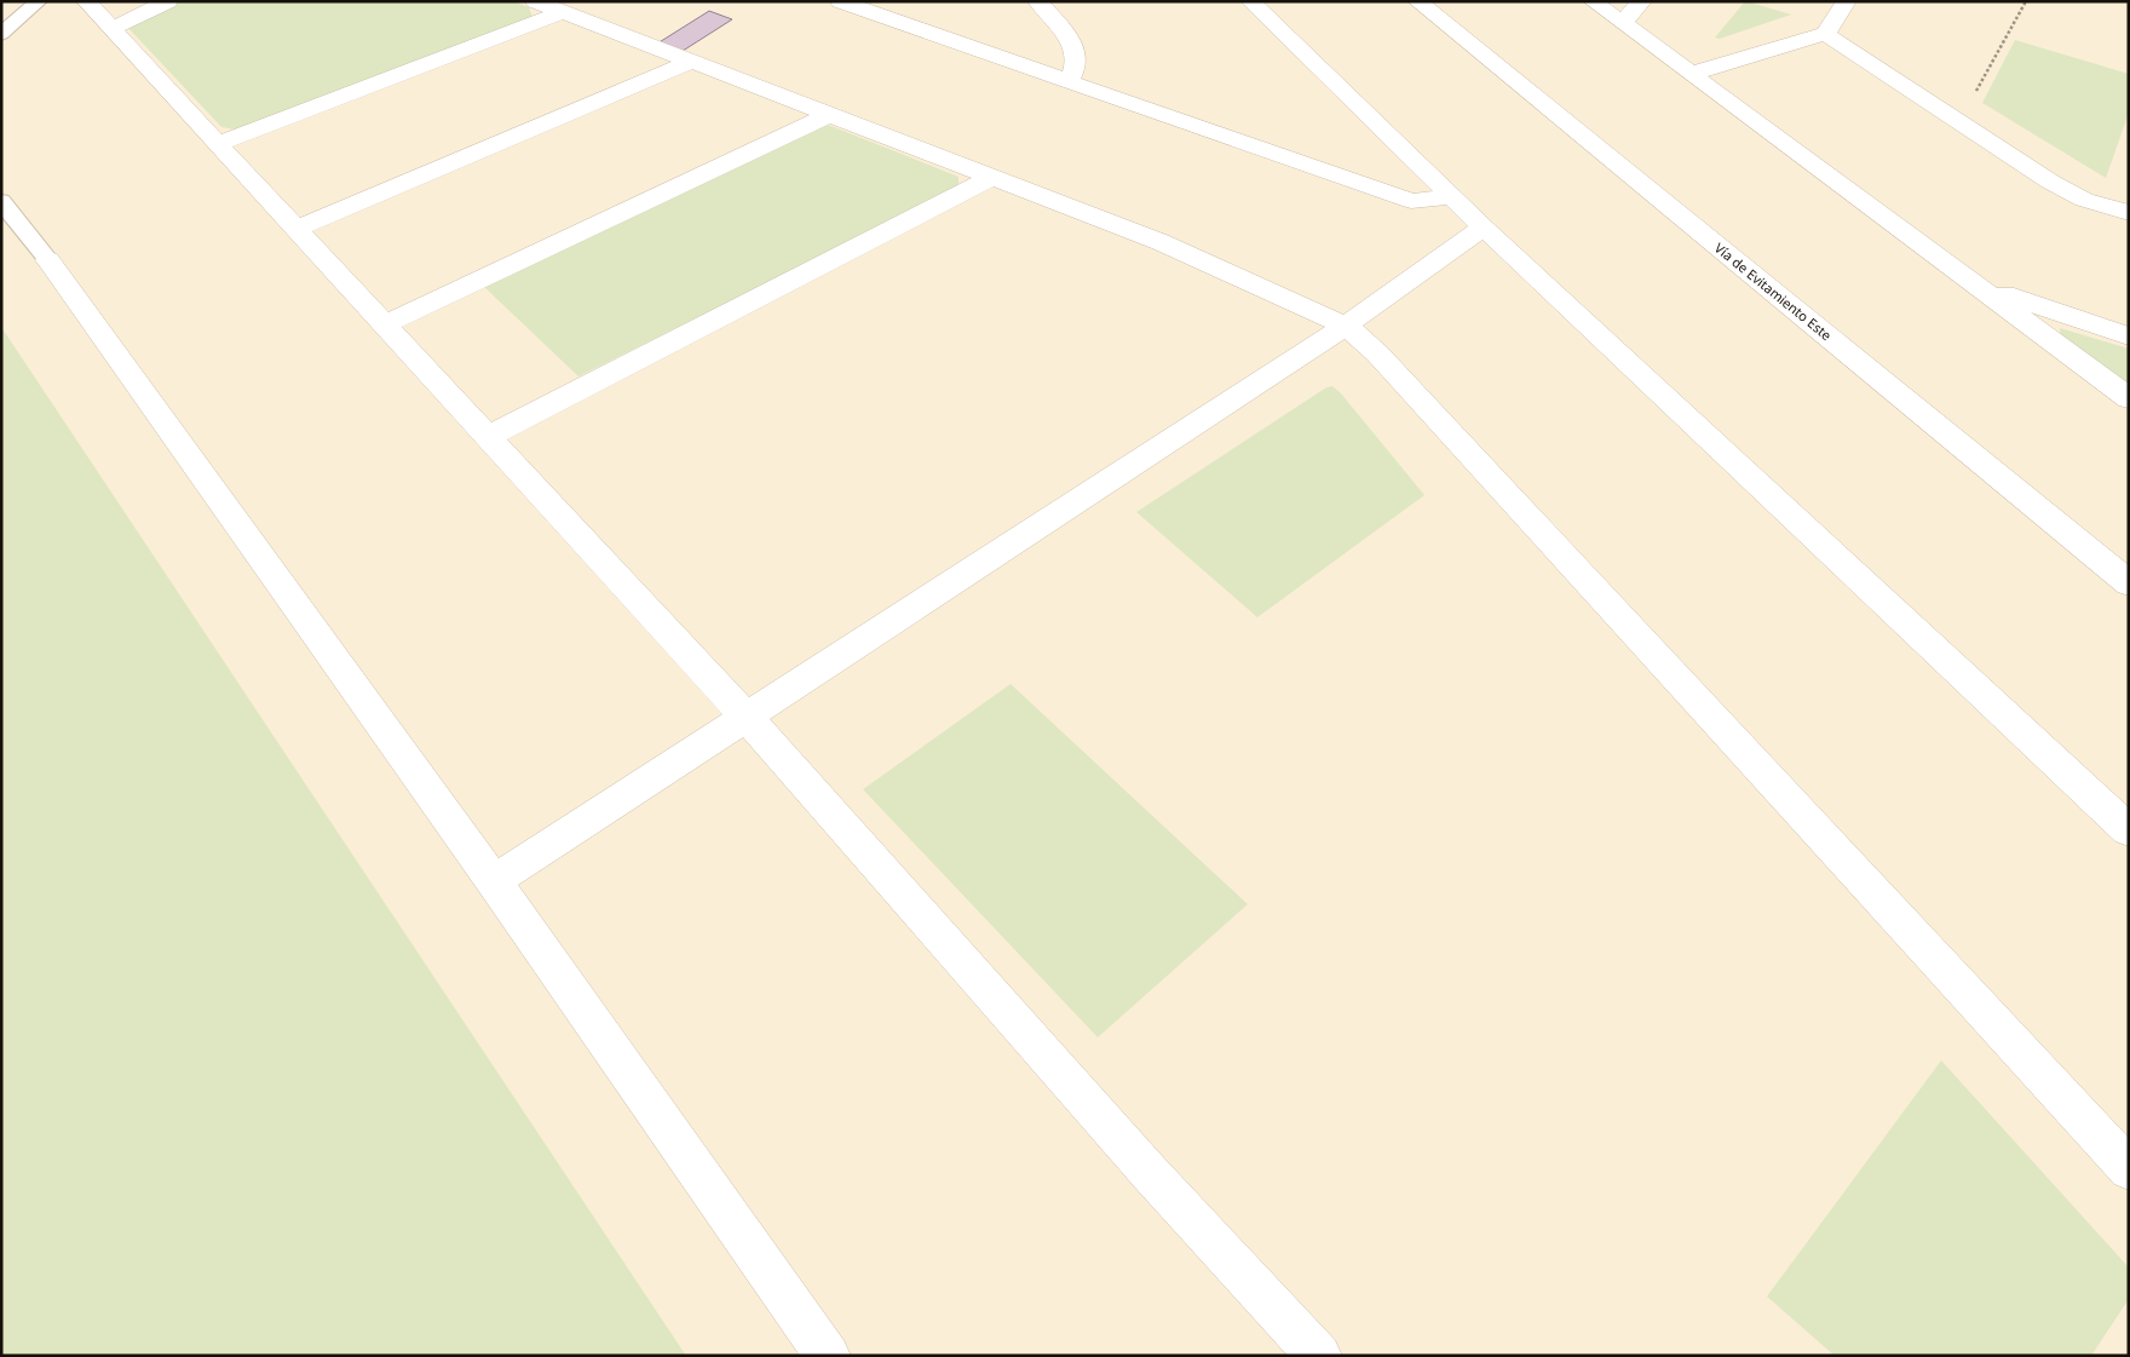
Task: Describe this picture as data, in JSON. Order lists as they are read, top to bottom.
{
  "streets": {
    "main road": ["Vía de Evitamiento Este"]
  }
}
